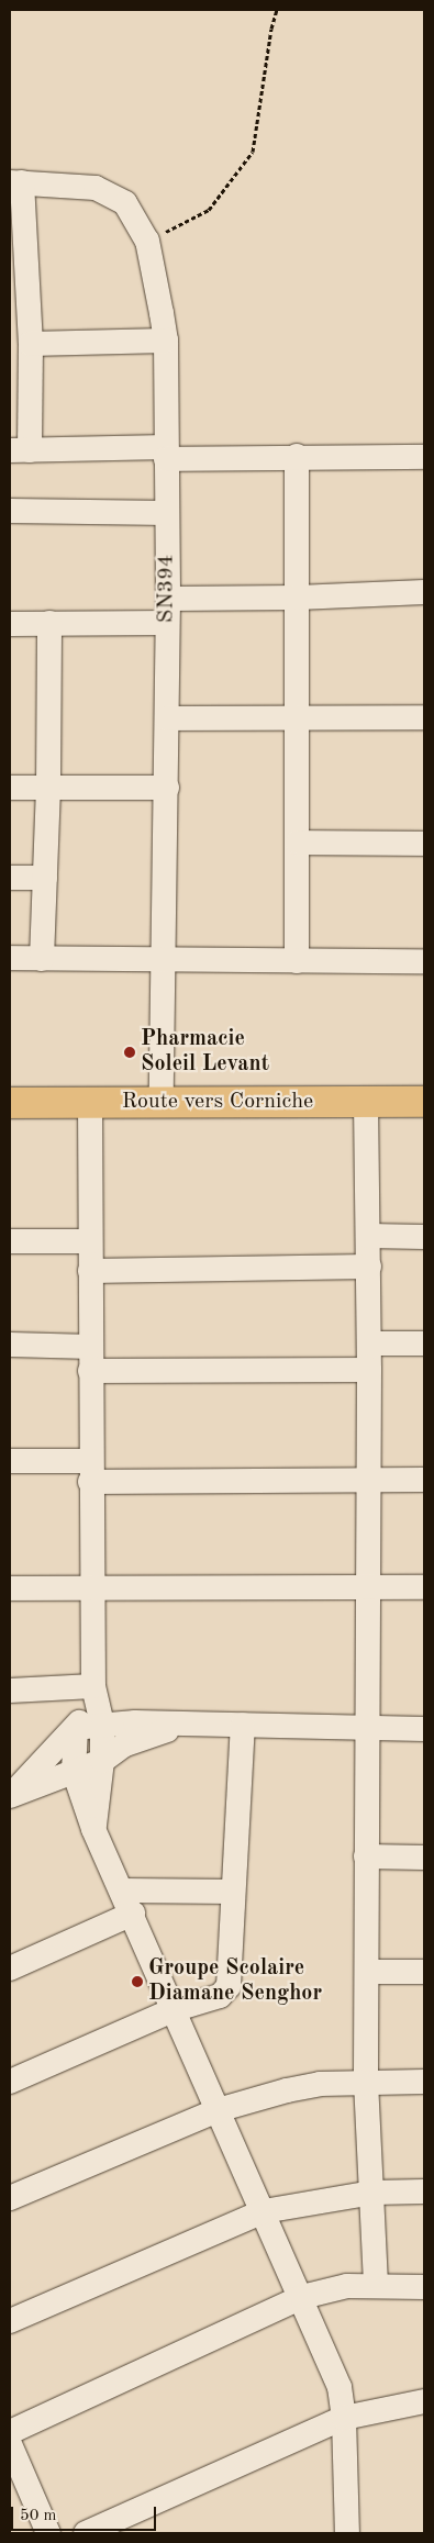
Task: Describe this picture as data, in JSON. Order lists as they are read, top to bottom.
{
  "streets": {
    "main road": ["Route vers Corniche"],
    "street": ["SN394"]
  },
  "crossings": [
    ["SN394", "Route vers Corniche"]
  ],
  "places": ["Pharmacie Soleil Levant", "Groupe Scolaire Diamane Senghor"],
  "scale_bar": "50 m"
}
